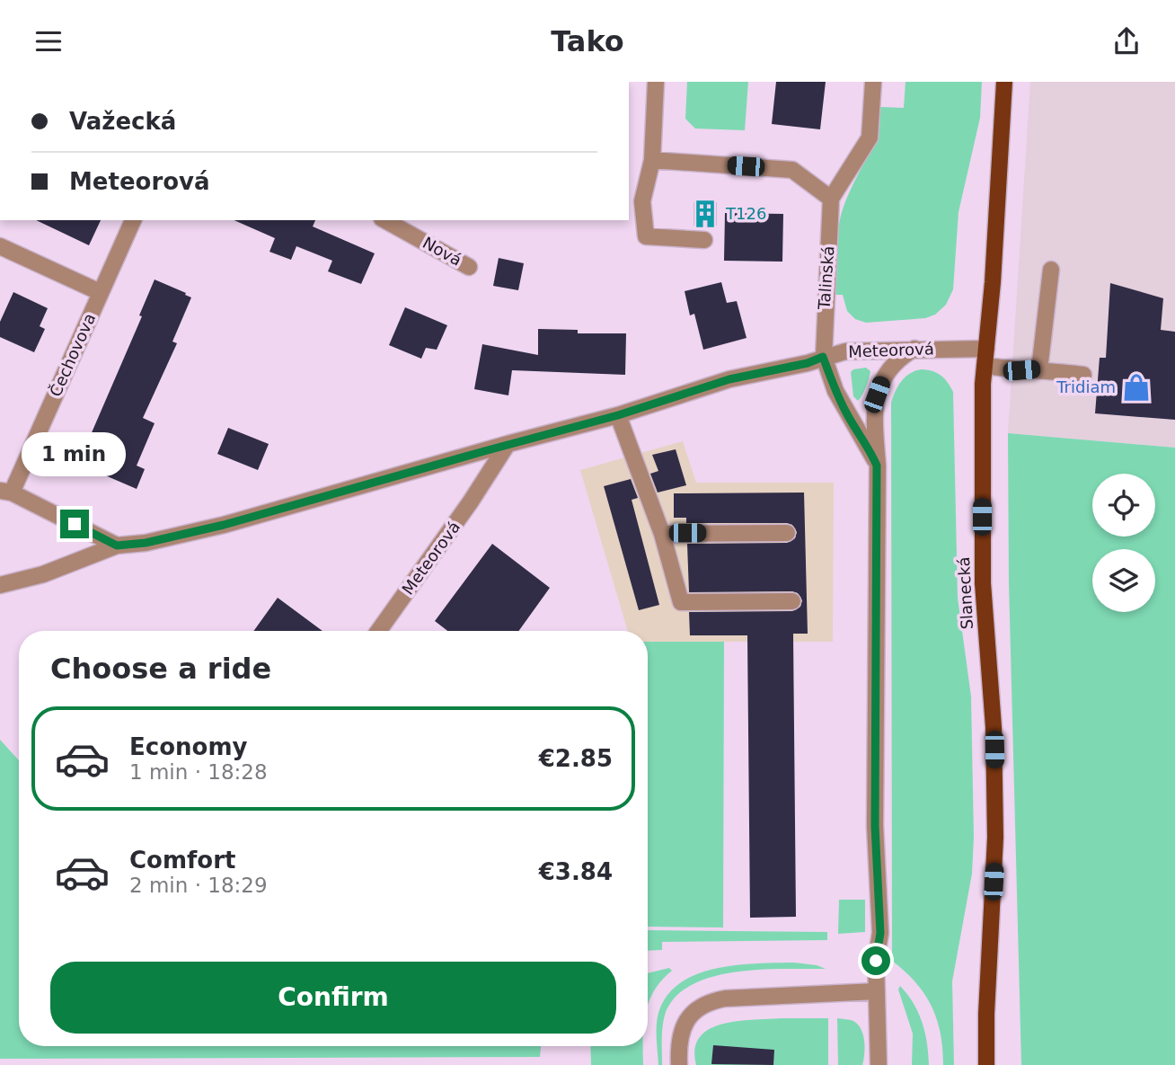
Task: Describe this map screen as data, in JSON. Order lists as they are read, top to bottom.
{
  "streets": {
    "main road": ["Slanecká"],
    "street": [
      "Nová",
      "Talinská",
      "Meteorová",
      "Čechovova"
    ]
  },
  "crossings": [
    ["Talinská", "Meteorová"],
    ["Meteorová", "Slanecká"]
  ],
  "places": {
    "building": ["T126"],
    "shop": ["Tridiam"]
  },
  "page": {
    "header": "Tako",
    "banner": ["Važecká", "Meteorová"],
    "bubble": "1 min",
    "heading": "Choose a ride",
    "list": [
      {
        "name": "Economy",
        "note": "1 min · 18:28",
        "value": "€2.85"
      },
      {
        "name": "Comfort",
        "note": "2 min · 18:29",
        "value": "€3.84"
      }
    ],
    "buttons": "Confirm"
  }
}
